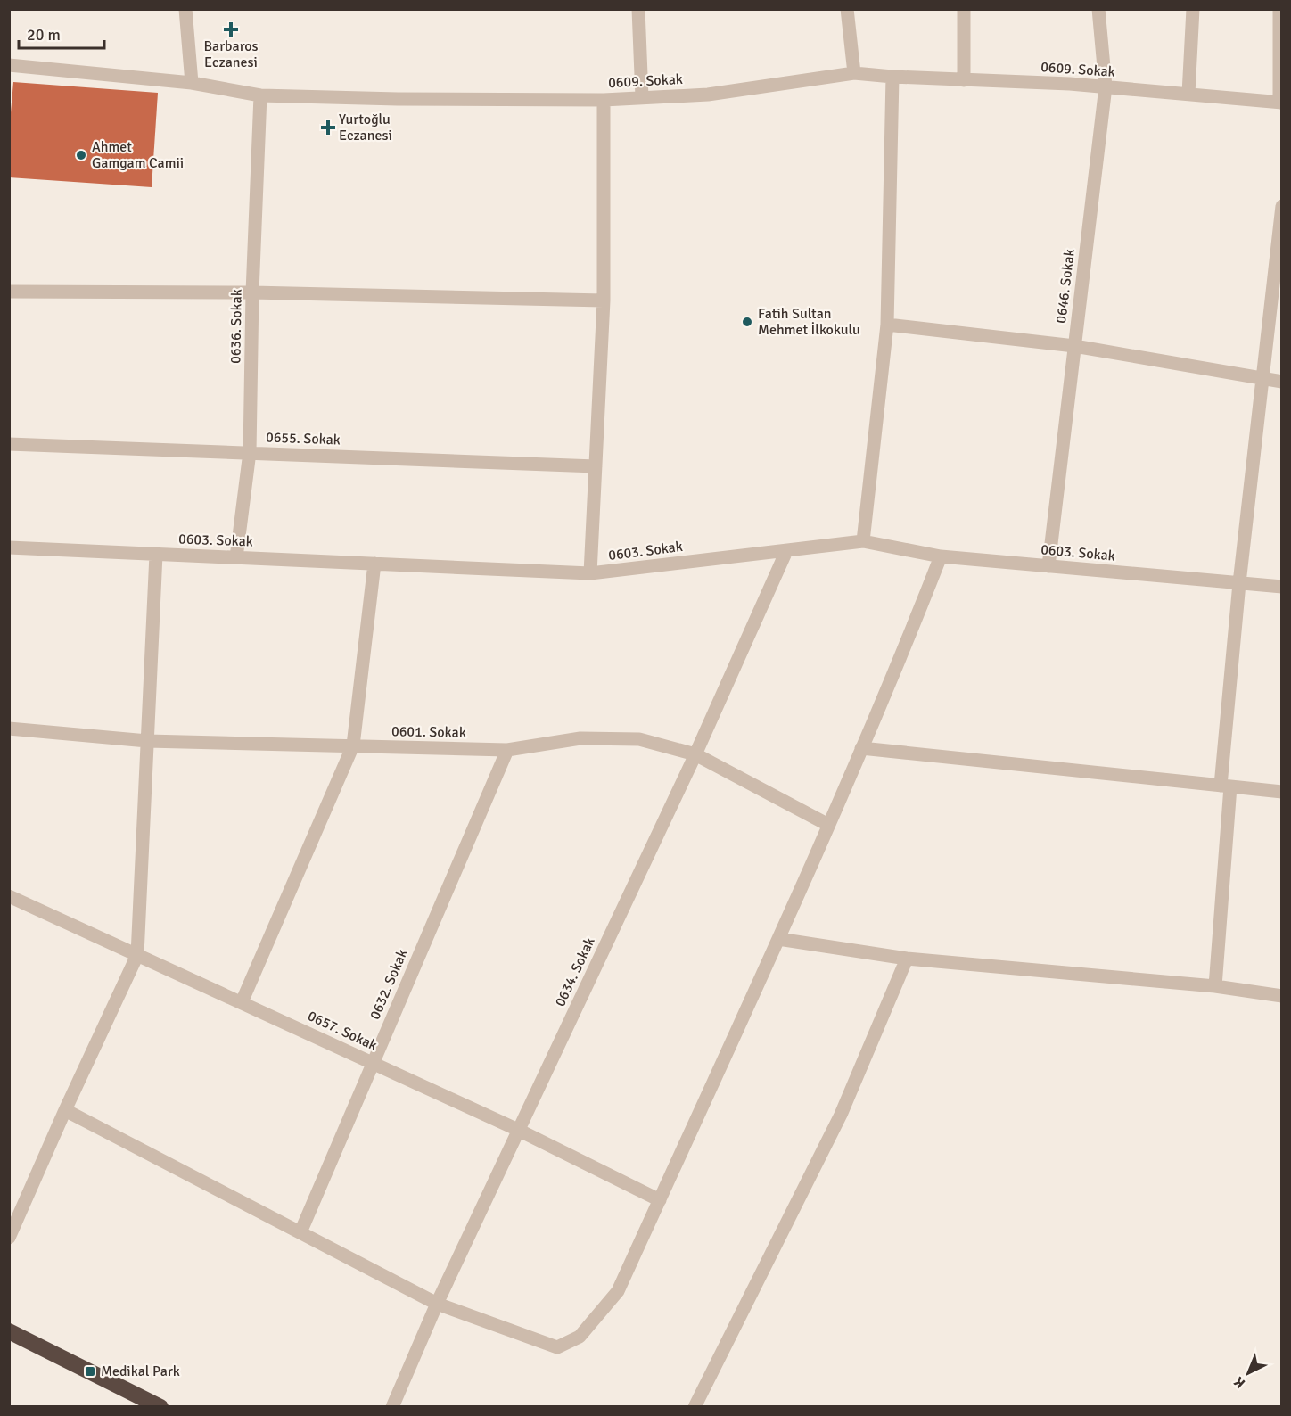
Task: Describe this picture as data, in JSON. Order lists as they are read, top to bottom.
{
  "streets": {
    "street": [
      "0609. Sokak",
      "0646. Sokak",
      "0636. Sokak",
      "0655. Sokak",
      "0603. Sokak",
      "0601. Sokak",
      "0634. Sokak",
      "0632. Sokak",
      "0657. Sokak"
    ]
  },
  "crossings": [
    ["0609. Sokak", "0646. Sokak"],
    ["0609. Sokak", "0636. Sokak"],
    ["0646. Sokak", "0603. Sokak"],
    ["0636. Sokak", "0655. Sokak"],
    ["0636. Sokak", "0603. Sokak"],
    ["0603. Sokak", "0634. Sokak"],
    ["0601. Sokak", "0634. Sokak"],
    ["0601. Sokak", "0632. Sokak"],
    ["0634. Sokak", "0657. Sokak"],
    ["0632. Sokak", "0657. Sokak"]
  ],
  "places": {
    "health": ["Barbaros Eczanesi", "Yurtoğlu Eczanesi"],
    "other": ["Ahmet Gamgam Camii", "Fatih Sultan Mehmet İlkokulu"],
    "transit": ["Medikal Park"]
  },
  "scale_bar": "20 m",
  "north": "bottom left"
}
